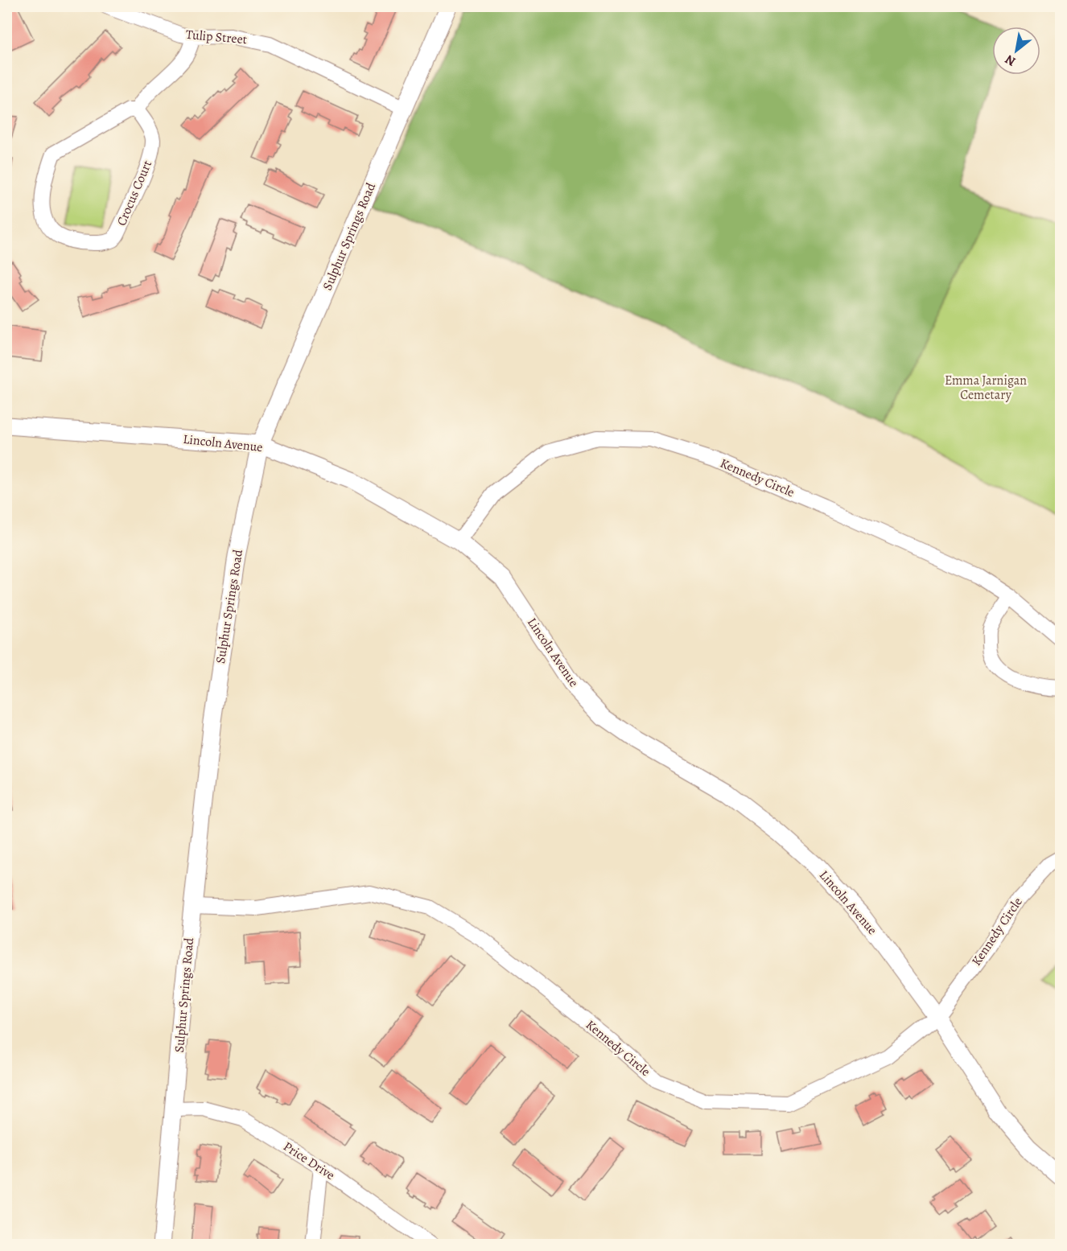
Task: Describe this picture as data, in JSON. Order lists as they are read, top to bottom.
{
  "streets": {
    "street": [
      "Tulip Street",
      "Crocus Court",
      "Sulphur Springs Road",
      "Lincoln Avenue",
      "Kennedy Circle",
      "Price Drive"
    ]
  },
  "crossings": [
    ["Tulip Street", "Sulphur Springs Road"],
    ["Sulphur Springs Road", "Lincoln Avenue"],
    ["Sulphur Springs Road", "Kennedy Circle"],
    ["Sulphur Springs Road", "Price Drive"],
    ["Lincoln Avenue", "Kennedy Circle"]
  ],
  "parks": ["Emma Jarnigan Cemetary"],
  "north": "bottom left"
}
